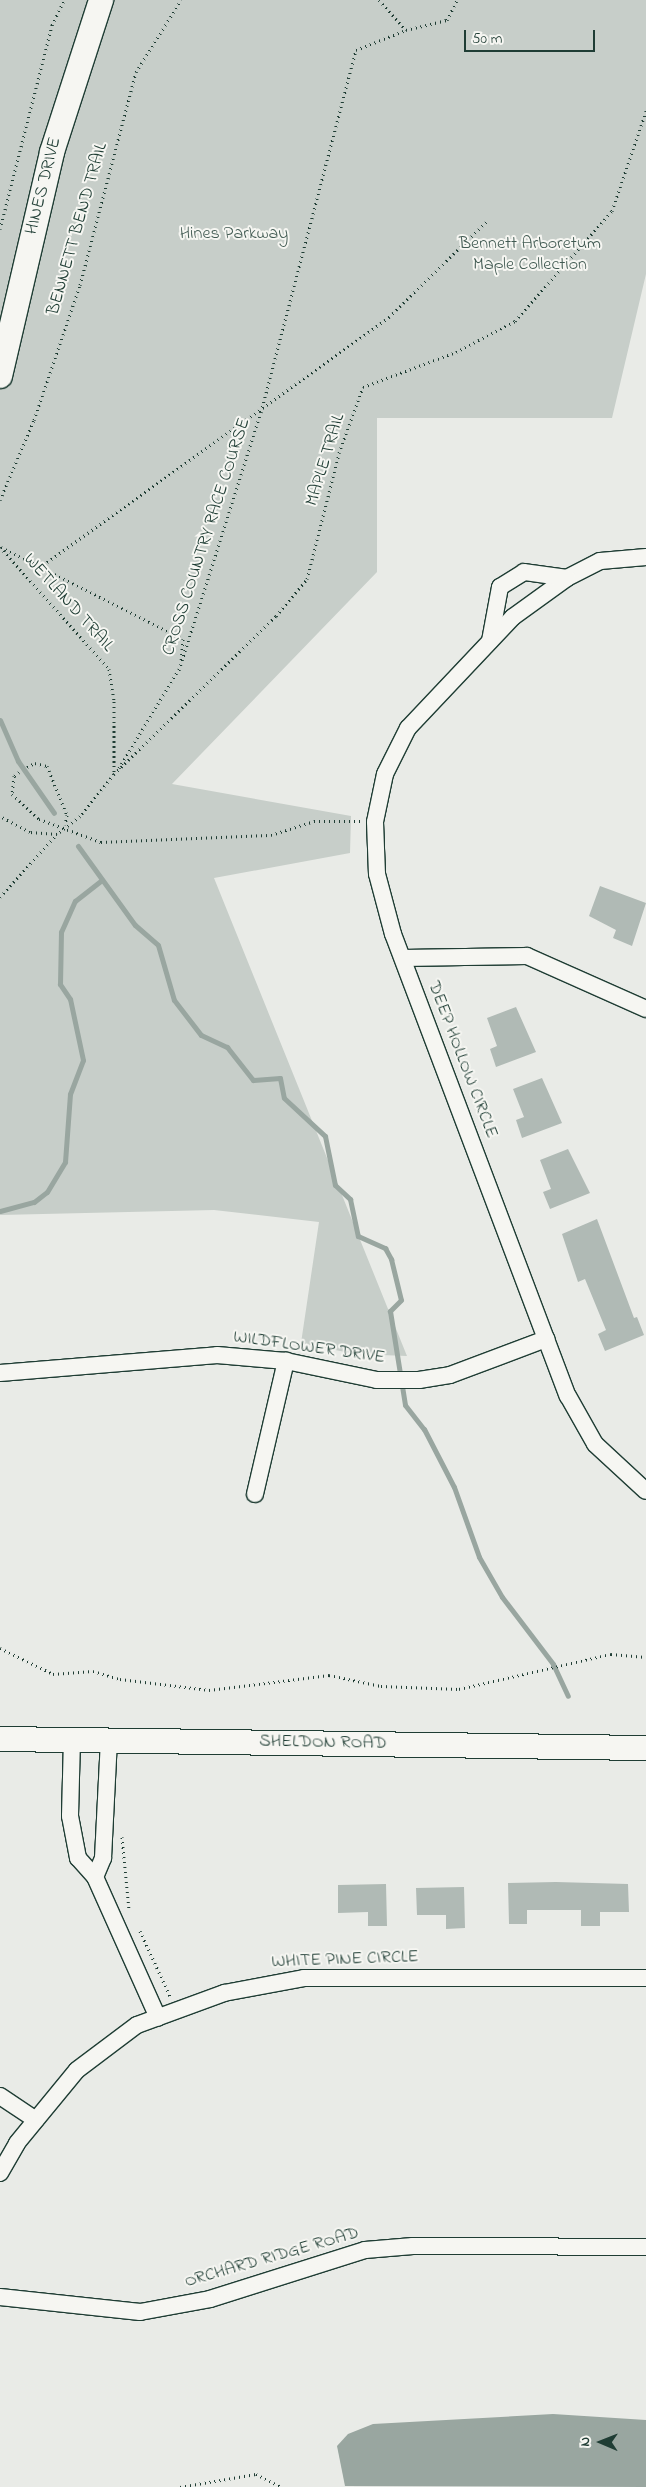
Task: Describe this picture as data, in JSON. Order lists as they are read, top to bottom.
{
  "streets": {
    "main road": ["HINES DRIVE", "SHELDON ROAD"],
    "street": [
      "DEEP HOLLOW CIRCLE",
      "WILDFLOWER DRIVE",
      "WHITE PINE CIRCLE",
      "ORCHARD RIDGE ROAD"
    ],
    "path": [
      "BENNETT BEND TRAIL",
      "MAPLE TRAIL",
      "CROSS COUNTRY RACE COURSE",
      "WETLAND TRAIL"
    ]
  },
  "crossings": [
    ["MAPLE TRAIL", "CROSS COUNTRY RACE COURSE"],
    ["MAPLE TRAIL", "WETLAND TRAIL"],
    ["CROSS COUNTRY RACE COURSE", "WETLAND TRAIL"],
    ["DEEP HOLLOW CIRCLE", "WILDFLOWER DRIVE"]
  ],
  "parks": ["Hines Parkway", "Bennett Arboretum Maple Collection"],
  "scale_bar": "50 m",
  "north": "left"
}
